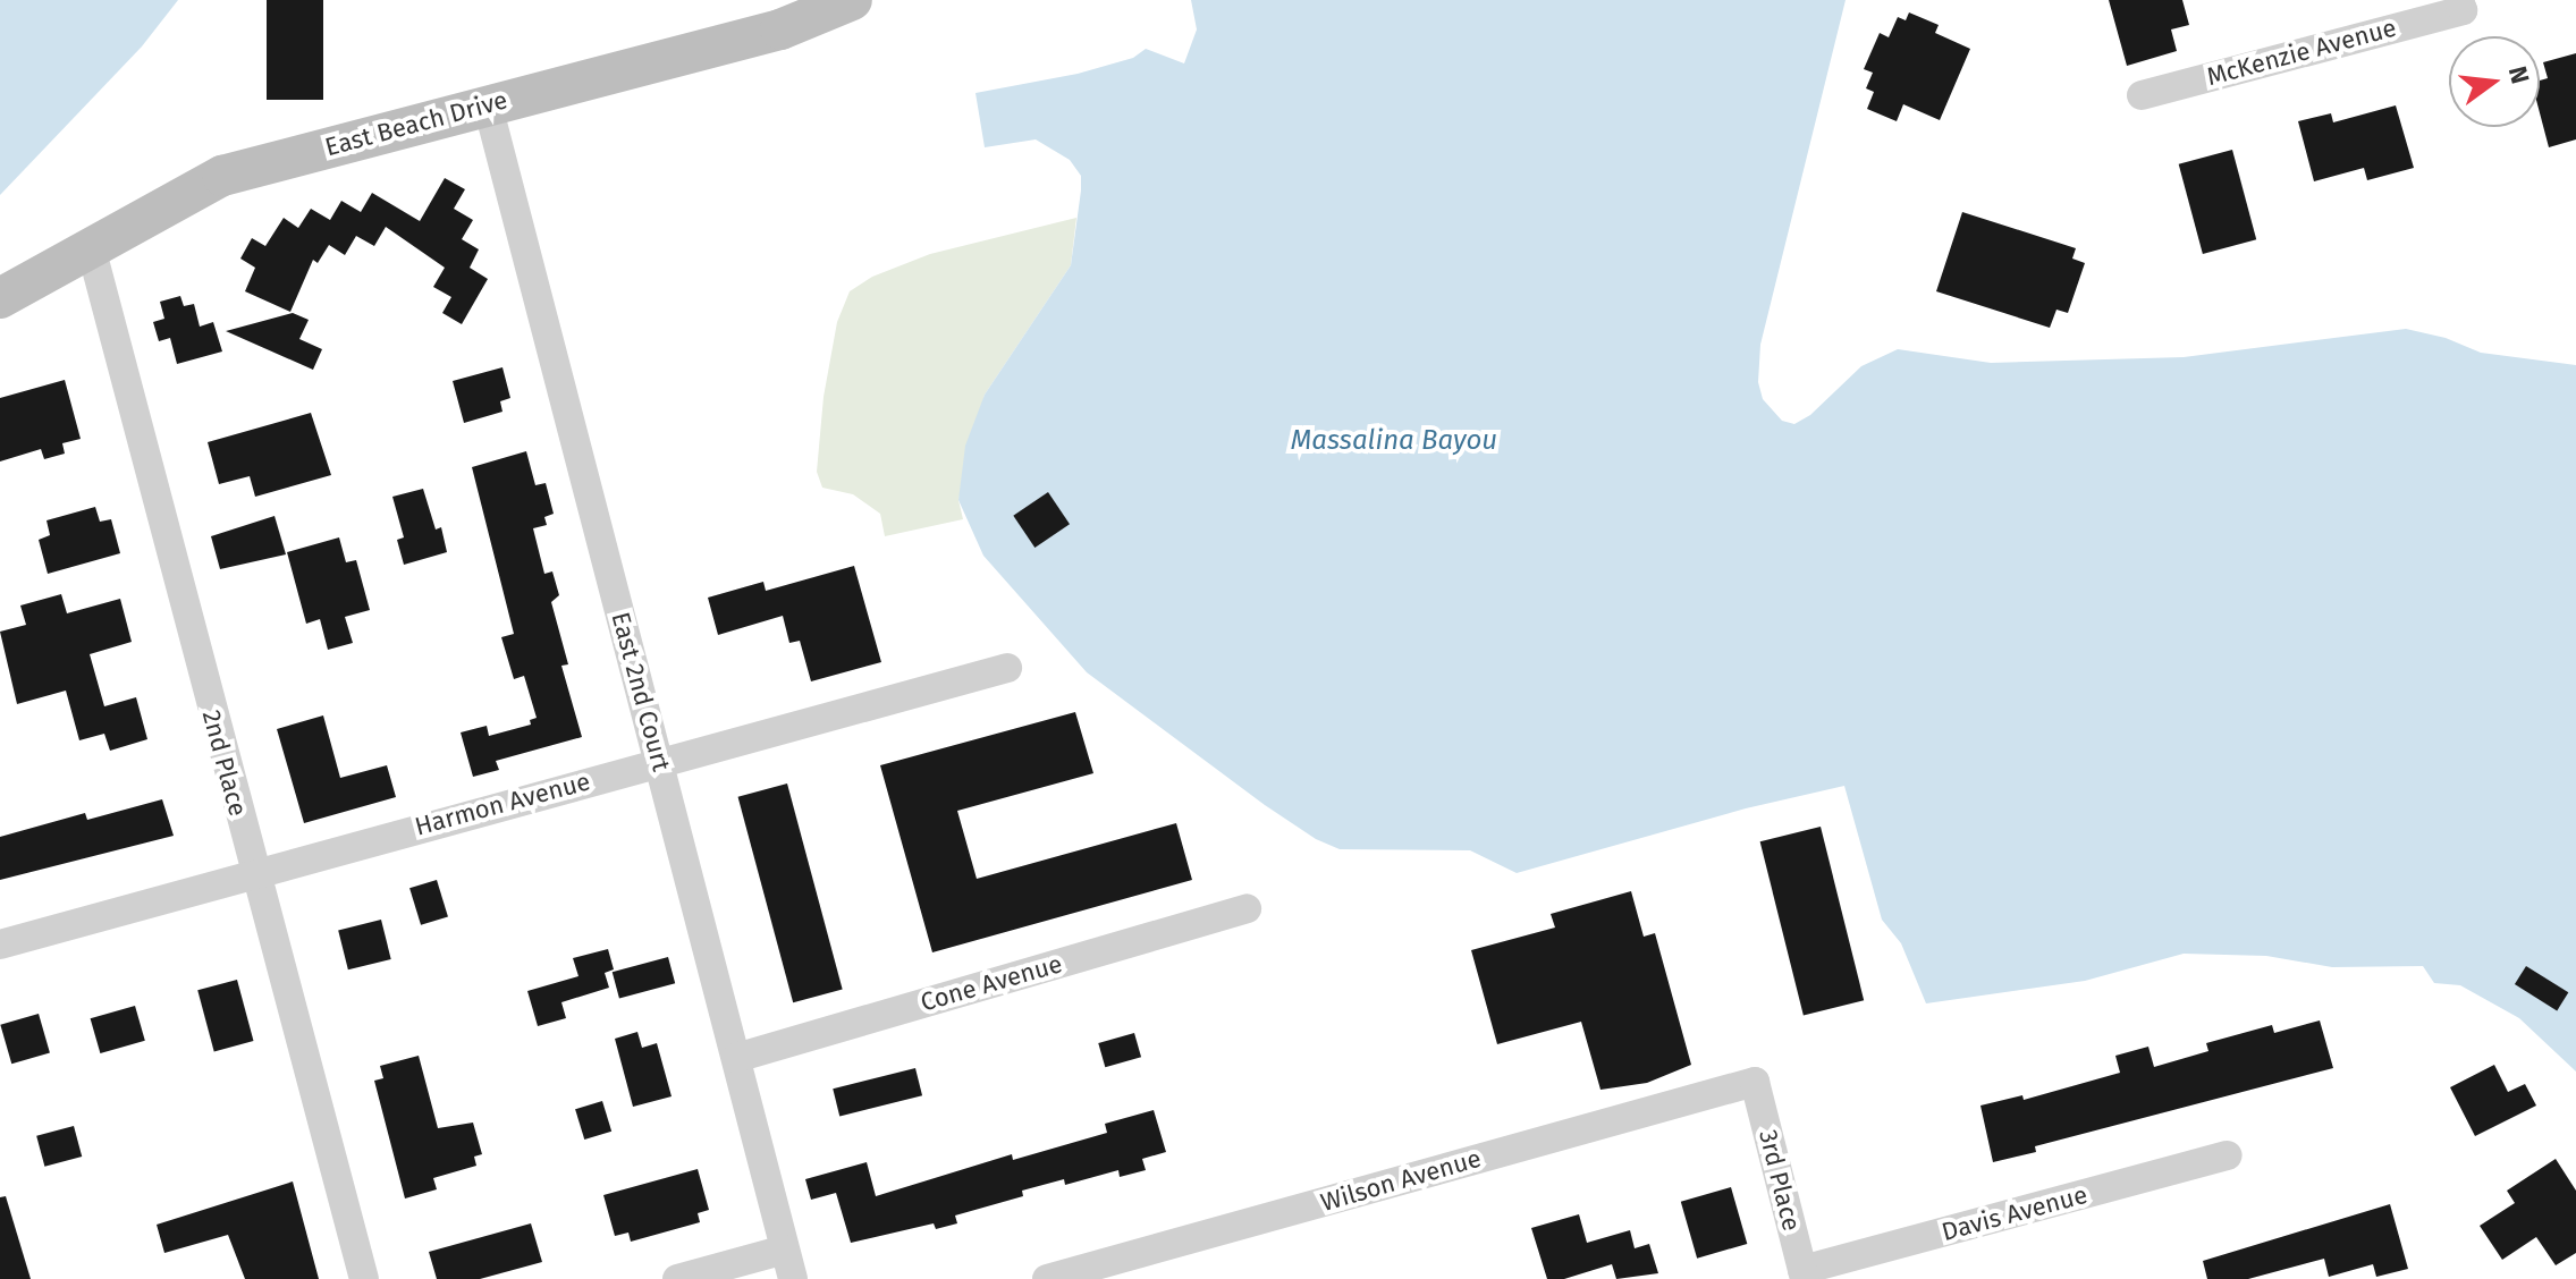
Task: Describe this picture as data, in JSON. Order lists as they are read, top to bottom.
{
  "streets": {
    "street": [
      "McKenzie Avenue",
      "East Beach Drive",
      "East 2nd Court",
      "2nd Place",
      "Harmon Avenue",
      "Cone Avenue",
      "Wilson Avenue",
      "3rd Place",
      "Davis Avenue"
    ]
  },
  "crossings": [
    ["East Beach Drive", "East 2nd Court"],
    ["East Beach Drive", "2nd Place"],
    ["East 2nd Court", "Harmon Avenue"],
    ["East 2nd Court", "Cone Avenue"],
    ["2nd Place", "Harmon Avenue"],
    ["Wilson Avenue", "3rd Place"],
    ["3rd Place", "Davis Avenue"]
  ],
  "water": ["Massalina Bayou"],
  "north": "right"
}
